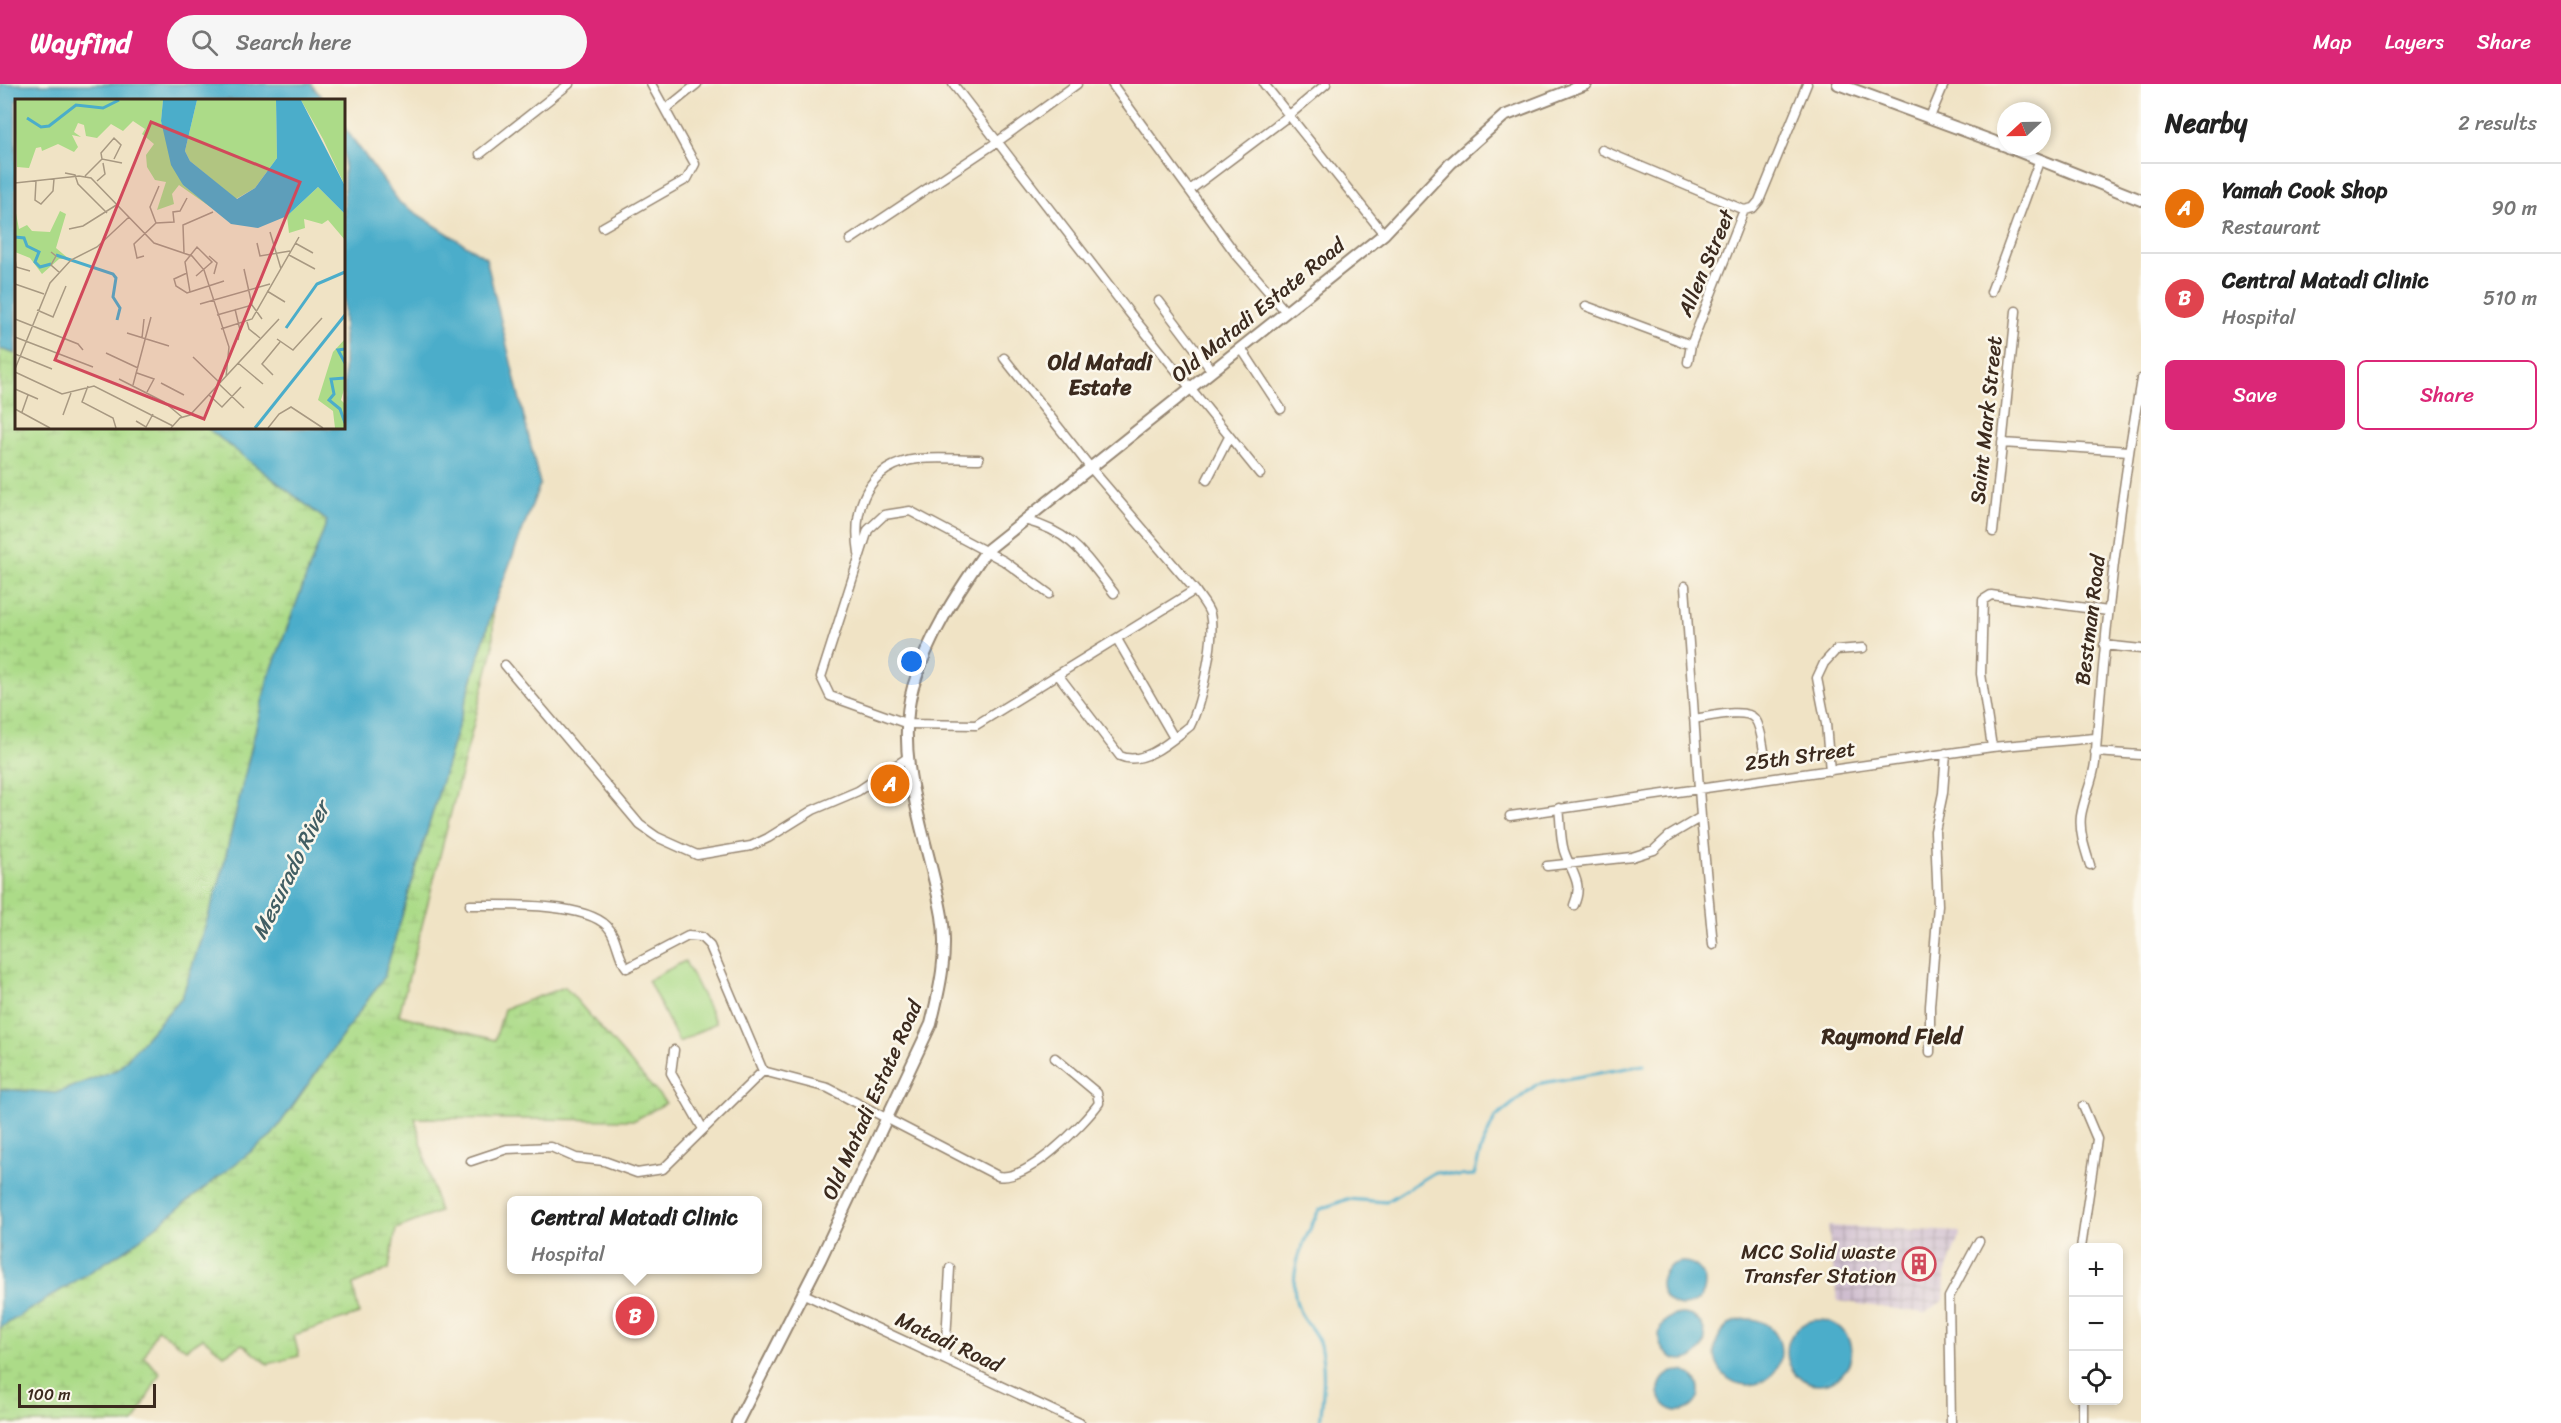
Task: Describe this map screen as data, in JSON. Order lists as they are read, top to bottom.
{
  "streets": {
    "street": [
      "Allen Street",
      "Old Matadi Estate Road",
      "Saint Mark Street",
      "Bestman Road",
      "25th Street",
      "Matadi Road"
    ]
  },
  "crossings": [
    ["Old Matadi Estate Road", "Matadi Road"],
    ["Bestman Road", "25th Street"]
  ],
  "districts": ["Old Matadi Estate", "Raymond Field"],
  "water": ["Mesurado River"],
  "places": {
    "building": ["MCC Solid waste Transfer Station"]
  },
  "scale_bar": "100 m",
  "north": "left",
  "page": {
    "header": "Wayfind",
    "search": "Search here",
    "nav": ["Map", "Layers", "Share"],
    "heading": ["Nearby", "2 results"],
    "list": [
      {
        "mark": "A",
        "name": "Yamah Cook Shop",
        "note": "Restaurant",
        "value": "90 m"
      },
      {
        "mark": "B",
        "name": "Central Matadi Clinic",
        "note": "Hospital",
        "value": "510 m"
      }
    ],
    "buttons": ["Save", "Share"],
    "pins": ["A", "B"],
    "popup": ["Central Matadi Clinic", "Hospital"],
    "map_buttons": ["+", "−"],
    "scale": "100 m"
  }
}
